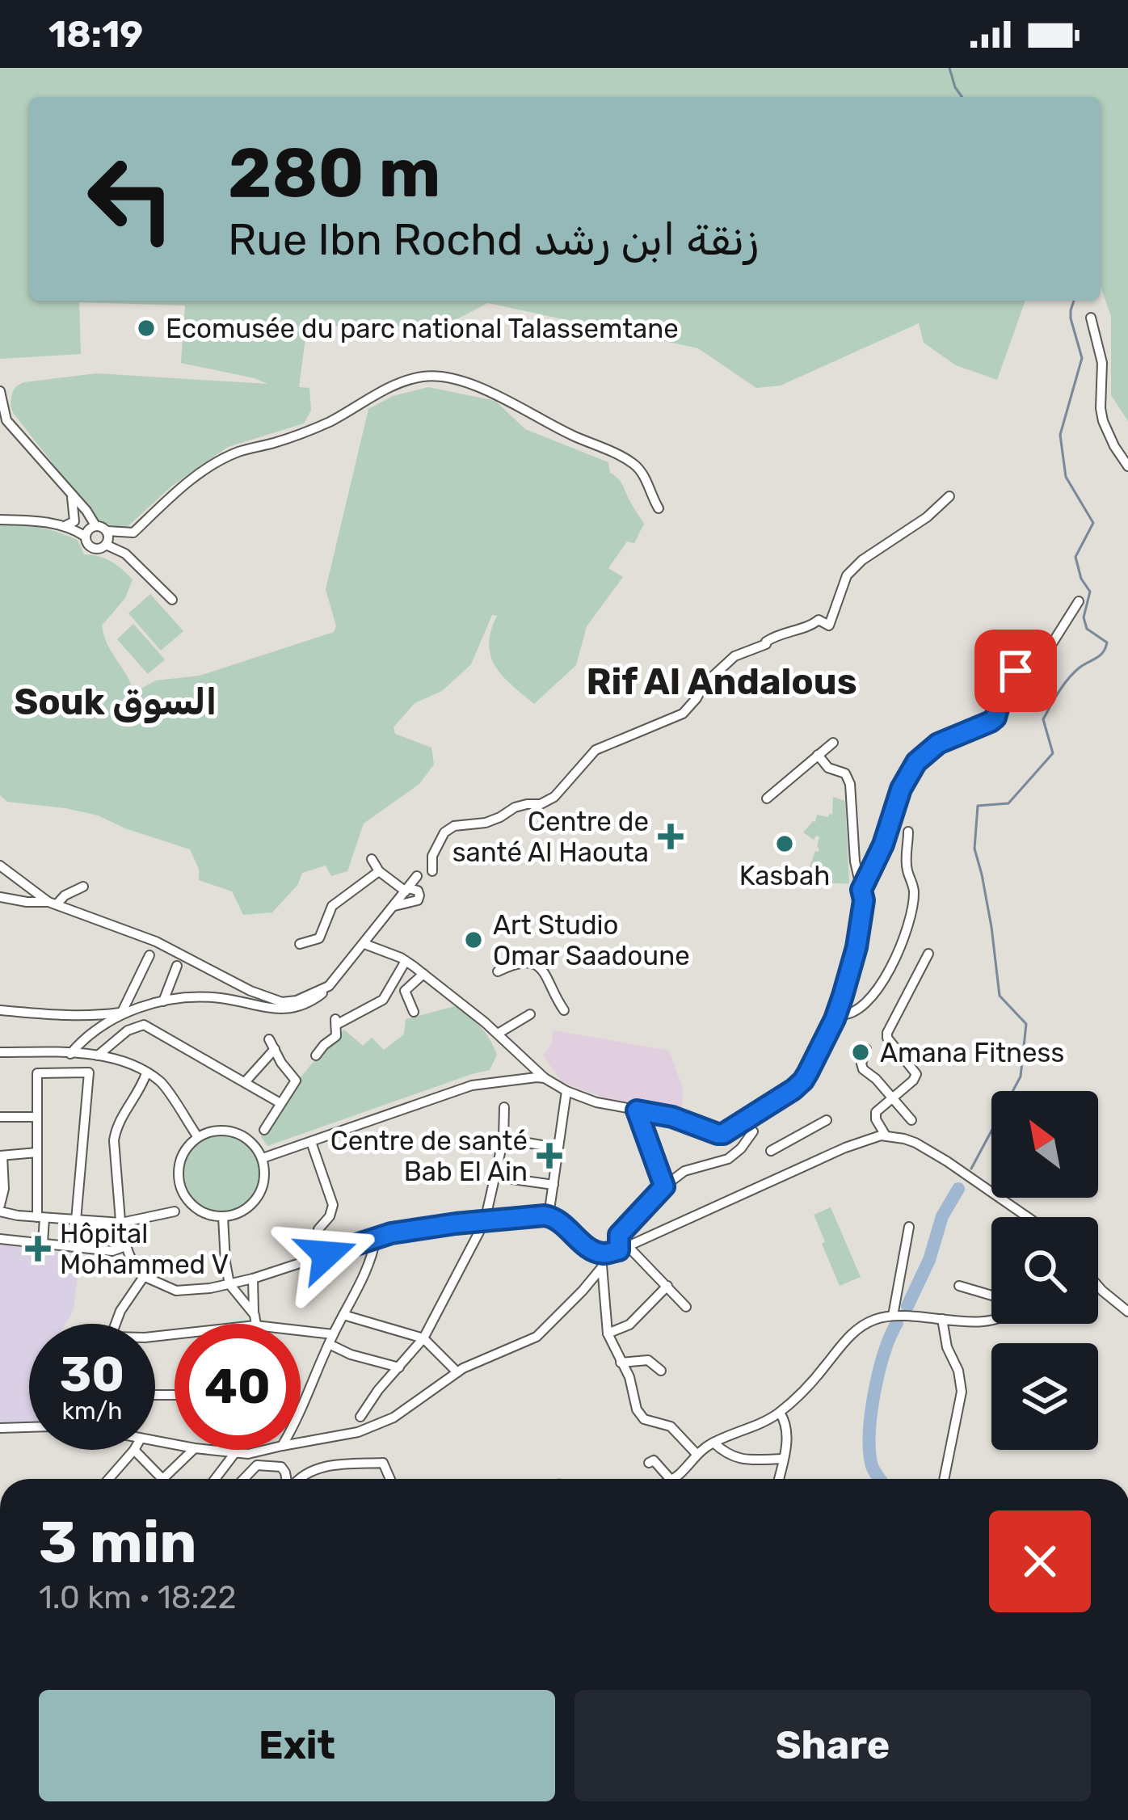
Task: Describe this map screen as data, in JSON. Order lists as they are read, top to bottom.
{
  "districts": ["Rif Al Andalous", "Souk السوق"],
  "places": {
    "other": [
      "Ecomusée du parc national Talassemtane",
      "Kasbah",
      "Art Studio Omar Saadoune",
      "Amana Fitness"
    ],
    "health": ["Centre de santé Al Haouta", "Centre de santé Bab El Ain", "Hôpital Mohammed V"]
  },
  "north": "top left",
  "page": {
    "status": "18:19",
    "turn": ["280 m", "Rue Ibn Rochd زنقة ابن رشد"],
    "speed": "30 km/h",
    "limit": "40",
    "heading": ["3 min", "1.0 km · 18:22"],
    "buttons": ["Exit", "Share"]
  }
}
